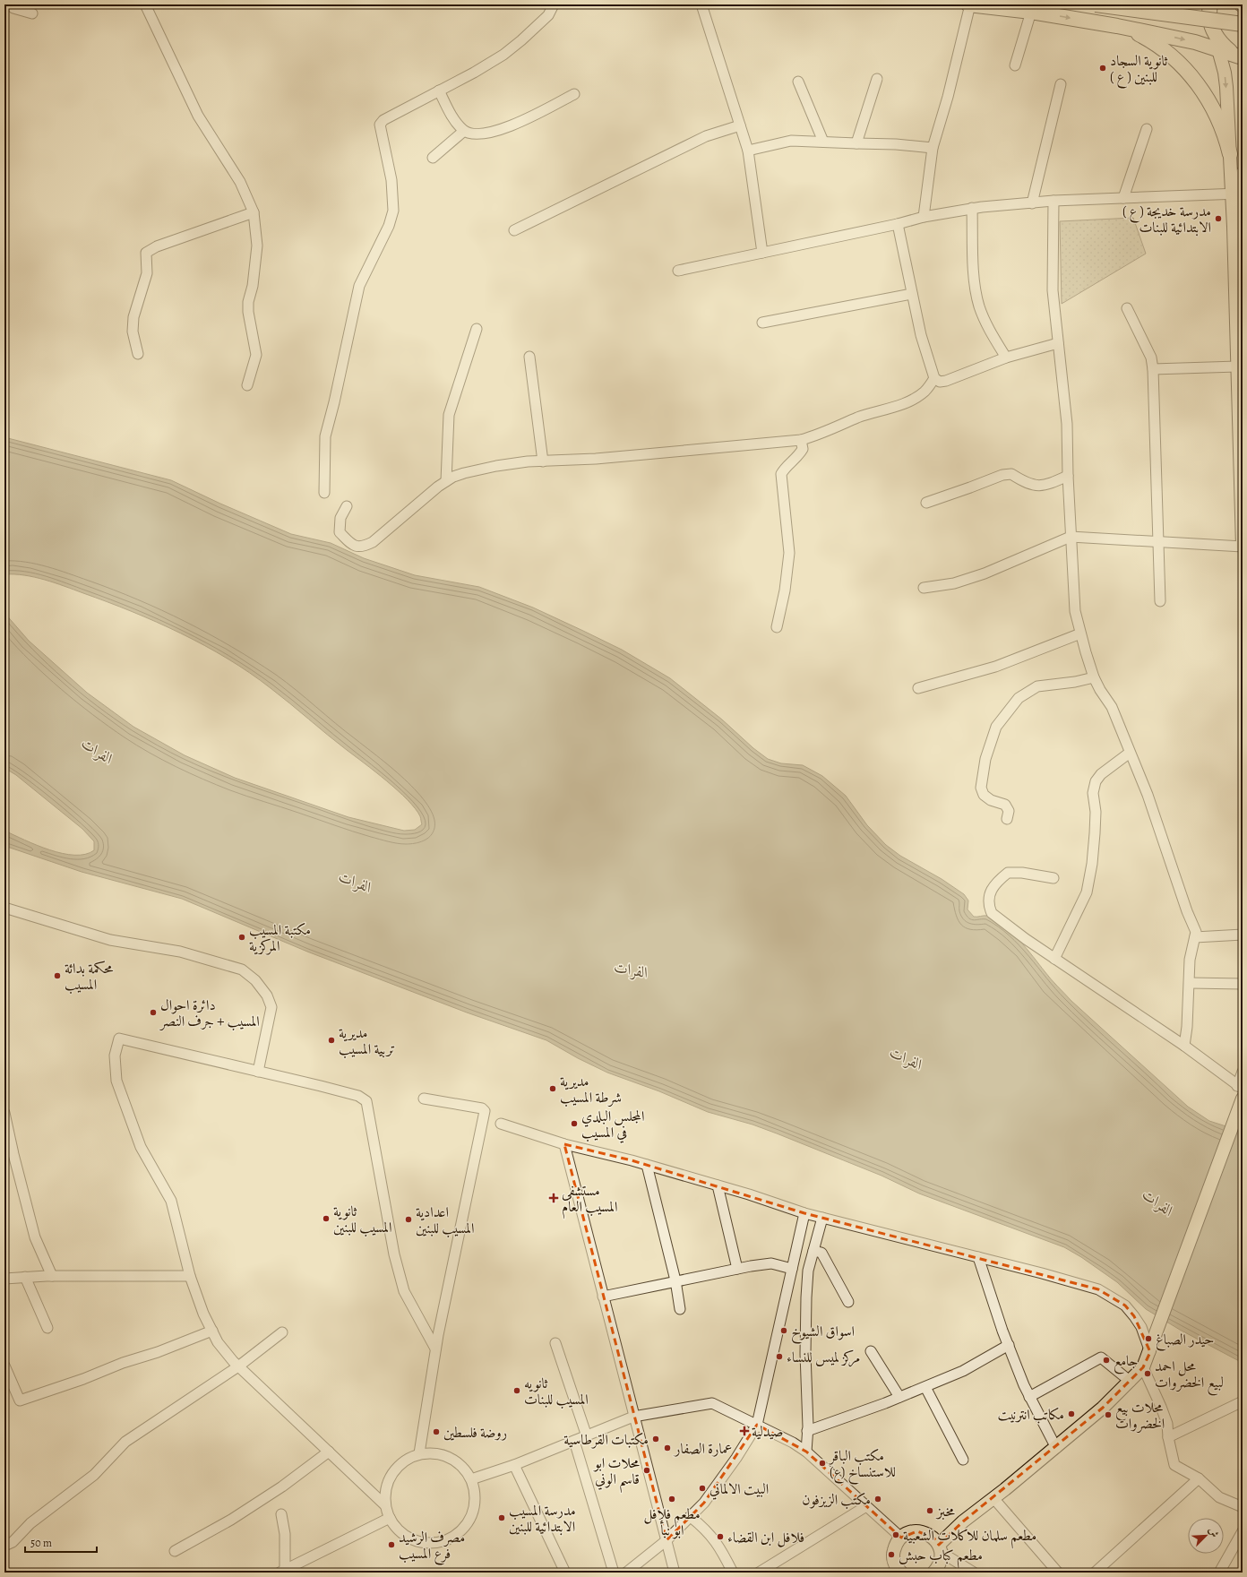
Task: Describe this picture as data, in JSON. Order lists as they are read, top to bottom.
{
  "water": ["الفرات"],
  "places": {
    "other": [
      "ثانوية السجاد ( ع ) للبنين",
      "مدرسة خديجة ( ع ) الابتدائية للبنات",
      "مكتبة المسيب المركزية",
      "محكمة بدائة المسيب",
      "دائرة احوال المسيب + جرف النصر",
      "مديرية تربية المسيب",
      "مديرية شرطة المسيب",
      "المجلس البلدي في المسيب",
      "ثانوية المسيب للبنين",
      "اعدادية المسيب للبنين",
      "اسواق الشيوخ",
      "حيدر الصباغ",
      "مركز لميس للنساء",
      "جامع",
      "محل احمد لبيع الخضروات",
      "ثانويه المسيب للبنات",
      "مكاتب انترنيت",
      "محلات بيع الخضروات",
      "روضة فلسطين",
      "مكتبات القرطاسية",
      "عمارة الصفار",
      "مكتب الباقر (ع) للاستنساخ",
      "محلات ابو قاسم الوني",
      "البيت الالماني",
      "مطعم فلافل ابو نبأ",
      "مكتب الزيزفون",
      "مخبز",
      "مدرسة المسيب الابتدائية للبنين",
      "مطعم سلمان للاكلات الشعبية",
      "فلافل ابن القضاء",
      "مصرف الرشيد فرع المسيب",
      "مطعم كباب حبش"
    ],
    "health": ["مستشفى المسيب العام", "صيدلية"]
  },
  "scale_bar": "50 m",
  "north": "top right"
}
